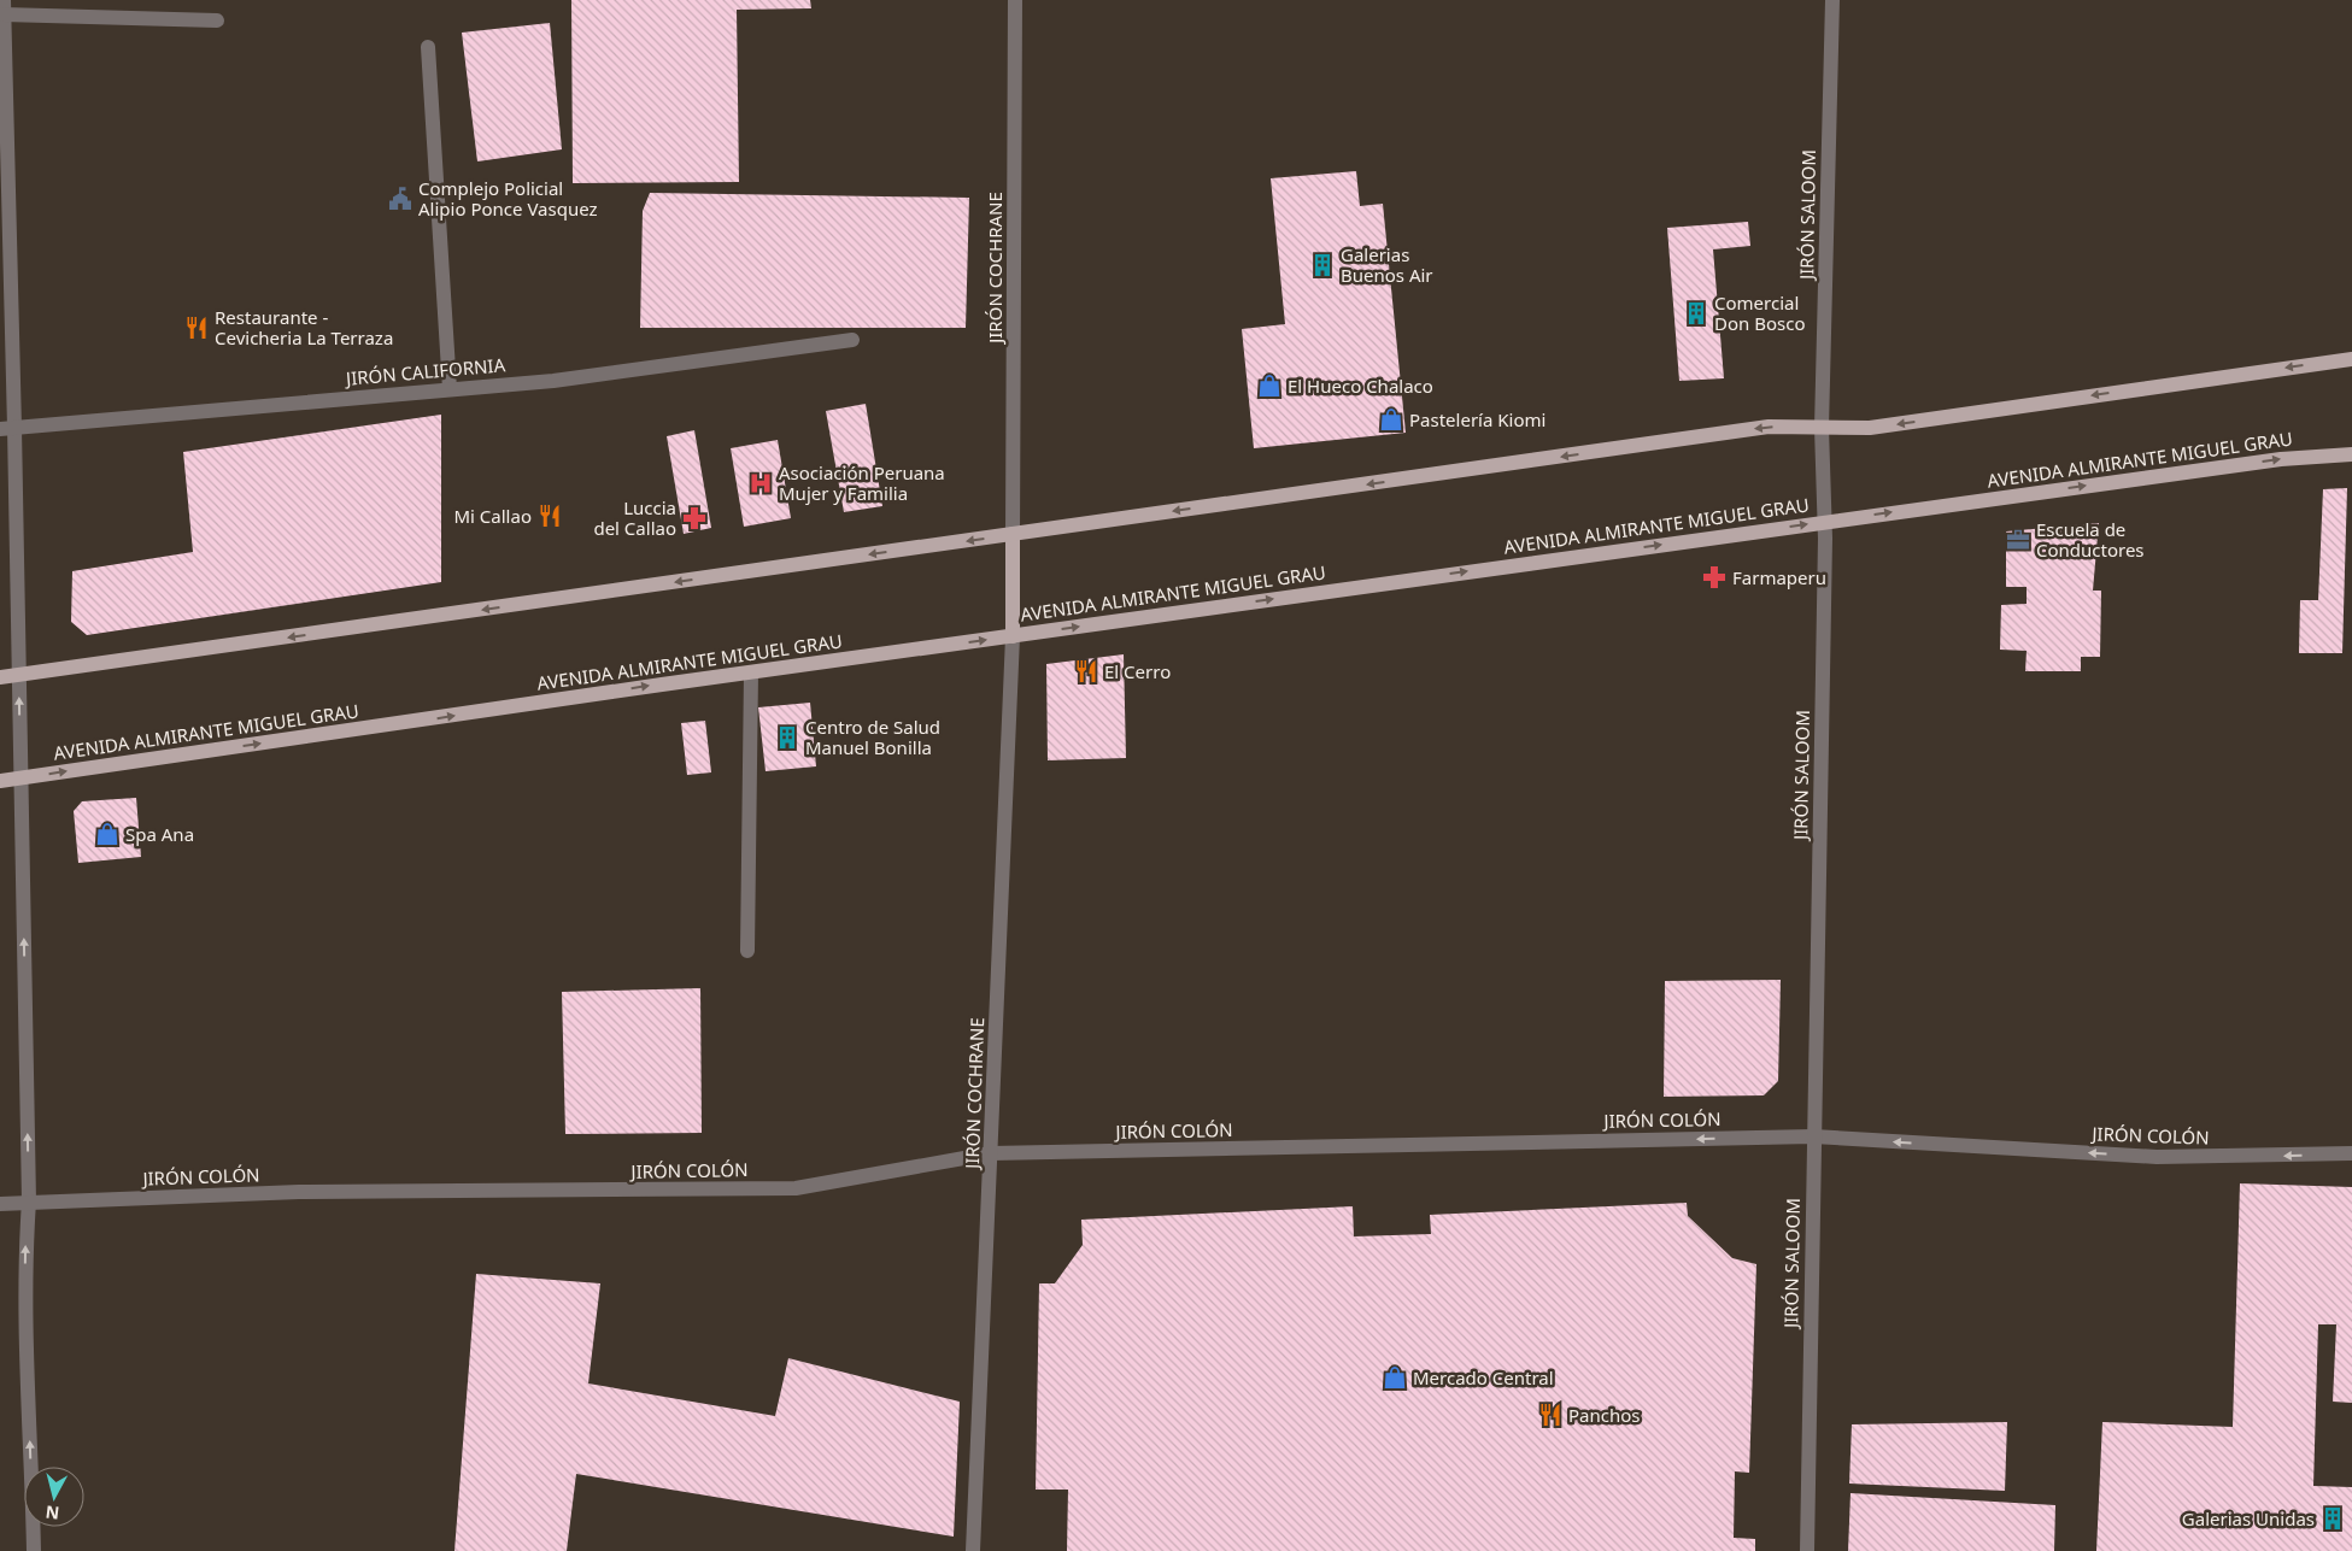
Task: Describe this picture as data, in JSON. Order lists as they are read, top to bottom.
{
  "streets": {
    "main road": ["AVENIDA ALMIRANTE MIGUEL GRAU"],
    "street": [
      "JIRÓN SALOOM",
      "JIRÓN COCHRANE",
      "JIRÓN CALIFORNIA",
      "JIRÓN COLÓN"
    ]
  },
  "crossings": [
    ["JIRÓN SALOOM", "AVENIDA ALMIRANTE MIGUEL GRAU"],
    ["JIRÓN SALOOM", "JIRÓN COLÓN"],
    ["JIRÓN COCHRANE", "AVENIDA ALMIRANTE MIGUEL GRAU"],
    ["JIRÓN COCHRANE", "JIRÓN COLÓN"]
  ],
  "one_way": ["JIRÓN COLÓN"],
  "places": {
    "public building": ["Complejo Policial Alipio Ponce Vasquez"],
    "building": [
      "Galerias Buenos Air",
      "Comercial Don Bosco",
      "Centro de Salud Manuel Bonilla",
      "Galerias Unidas"
    ],
    "restaurant": [
      "Restaurante - Cevicheria La Terraza",
      "Mi Callao",
      "El Cerro",
      "Panchos"
    ],
    "shop": [
      "El Hueco Chalaco",
      "Pastelería Kiomi",
      "Spa Ana",
      "Mercado Central"
    ],
    "hospital": ["Asociación Peruana Mujer y Familia"],
    "pharmacy": ["Luccia del Callao", "Farmaperu"],
    "office": ["Escuela de Conductores"]
  },
  "north": "bottom"
}
